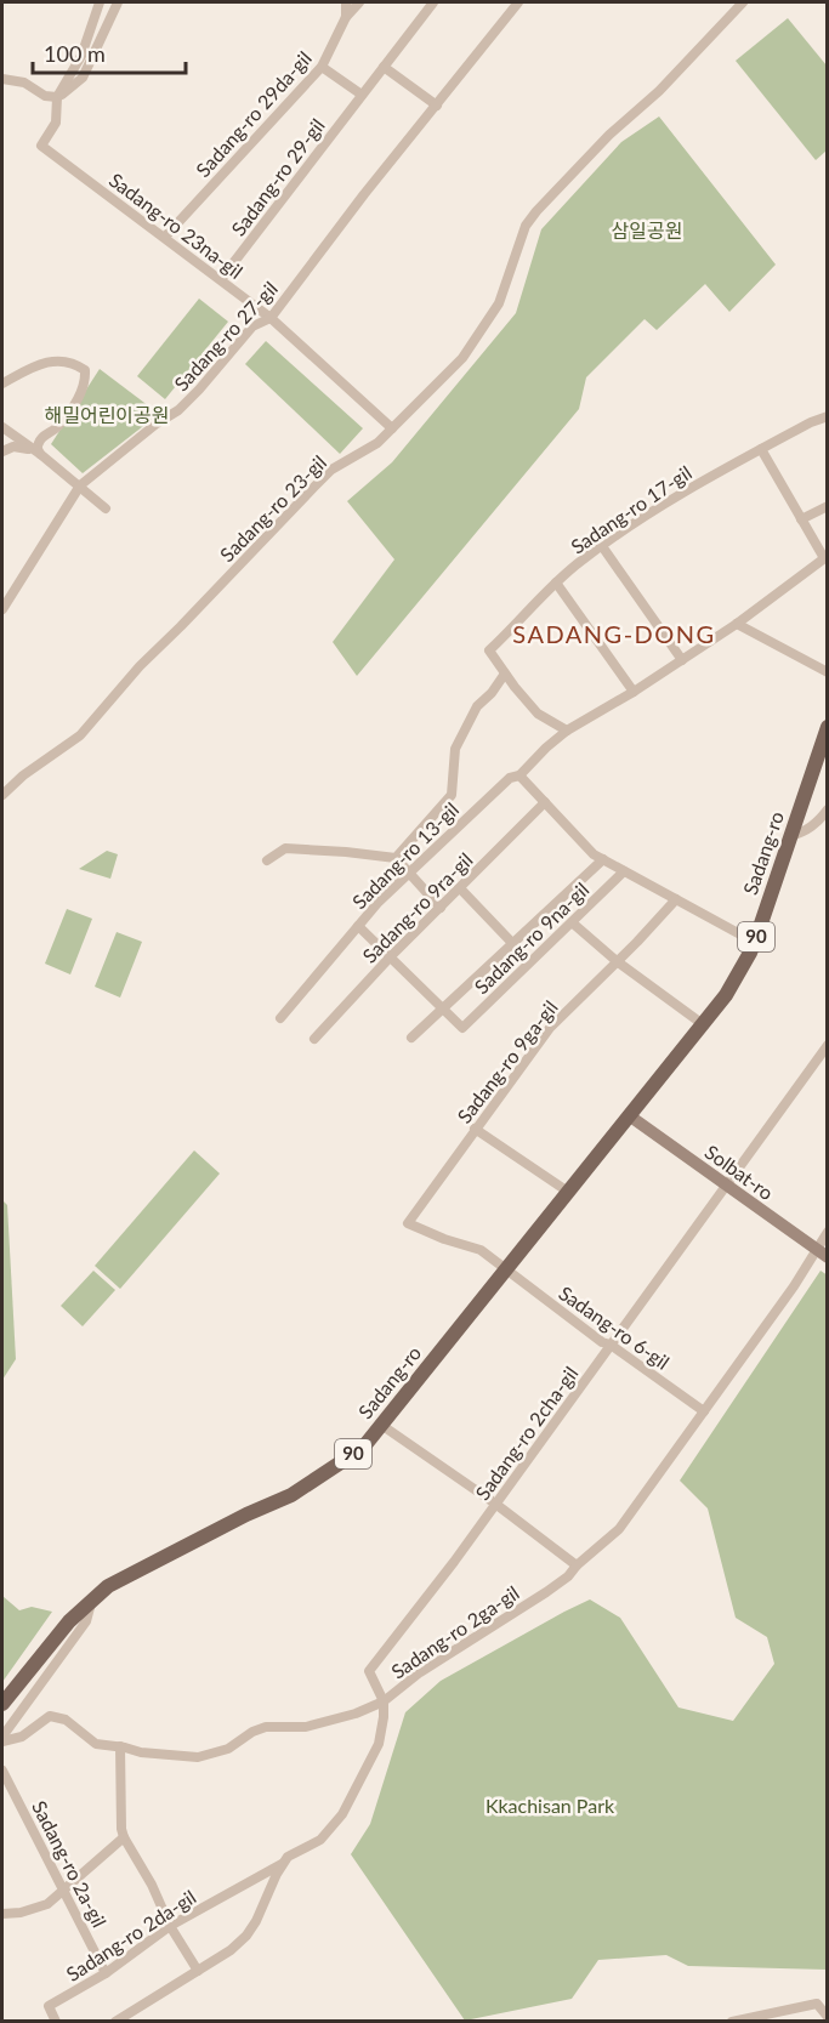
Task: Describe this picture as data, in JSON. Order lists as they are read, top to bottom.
{
  "streets": {
    "main road": ["Sadang-ro", "90"],
    "street": [
      "Sadang-ro 29da-gil",
      "Sadang-ro 29-gil",
      "Sadang-ro 23na-gil",
      "Sadang-ro 27-gil",
      "Sadang-ro 23-gil",
      "Sadang-ro 17-gil",
      "Sadang-ro 13-gil",
      "Sadang-ro 9ra-gil",
      "Sadang-ro 9na-gil",
      "Sadang-ro 9ga-gil",
      "Solbat-ro",
      "Sadang-ro 6-gil",
      "Sadang-ro 2cha-gil",
      "Sadang-ro 2ga-gil",
      "Sadang-ro 2a-gil",
      "Sadang-ro 2da-gil"
    ]
  },
  "crossings": [
    ["Sadang-ro 29da-gil", "Sadang-ro 23na-gil"],
    ["Sadang-ro 29-gil", "Sadang-ro 23na-gil"],
    ["Sadang-ro 23na-gil", "Sadang-ro 27-gil"],
    ["Sadang-ro 23na-gil", "Sadang-ro 23-gil"],
    ["Sadang-ro", "Solbat-ro"],
    ["Sadang-ro", "Sadang-ro 6-gil"],
    ["Sadang-ro 9ga-gil", "Sadang-ro 6-gil"],
    ["Solbat-ro", "Sadang-ro 2cha-gil"],
    ["Solbat-ro", "Sadang-ro 2ga-gil"],
    ["Sadang-ro 6-gil", "Sadang-ro 2cha-gil"],
    ["Sadang-ro 6-gil", "Sadang-ro 2ga-gil"],
    ["Sadang-ro 2cha-gil", "Sadang-ro 2ga-gil"],
    ["Sadang-ro 2ga-gil", "Sadang-ro 2da-gil"],
    ["Sadang-ro 2a-gil", "Sadang-ro 2da-gil"]
  ],
  "districts": ["SADANG-DONG"],
  "parks": ["삼일공원", "해밀어린이공원", "Kkachisan Park"],
  "scale_bar": "100 m"
}
